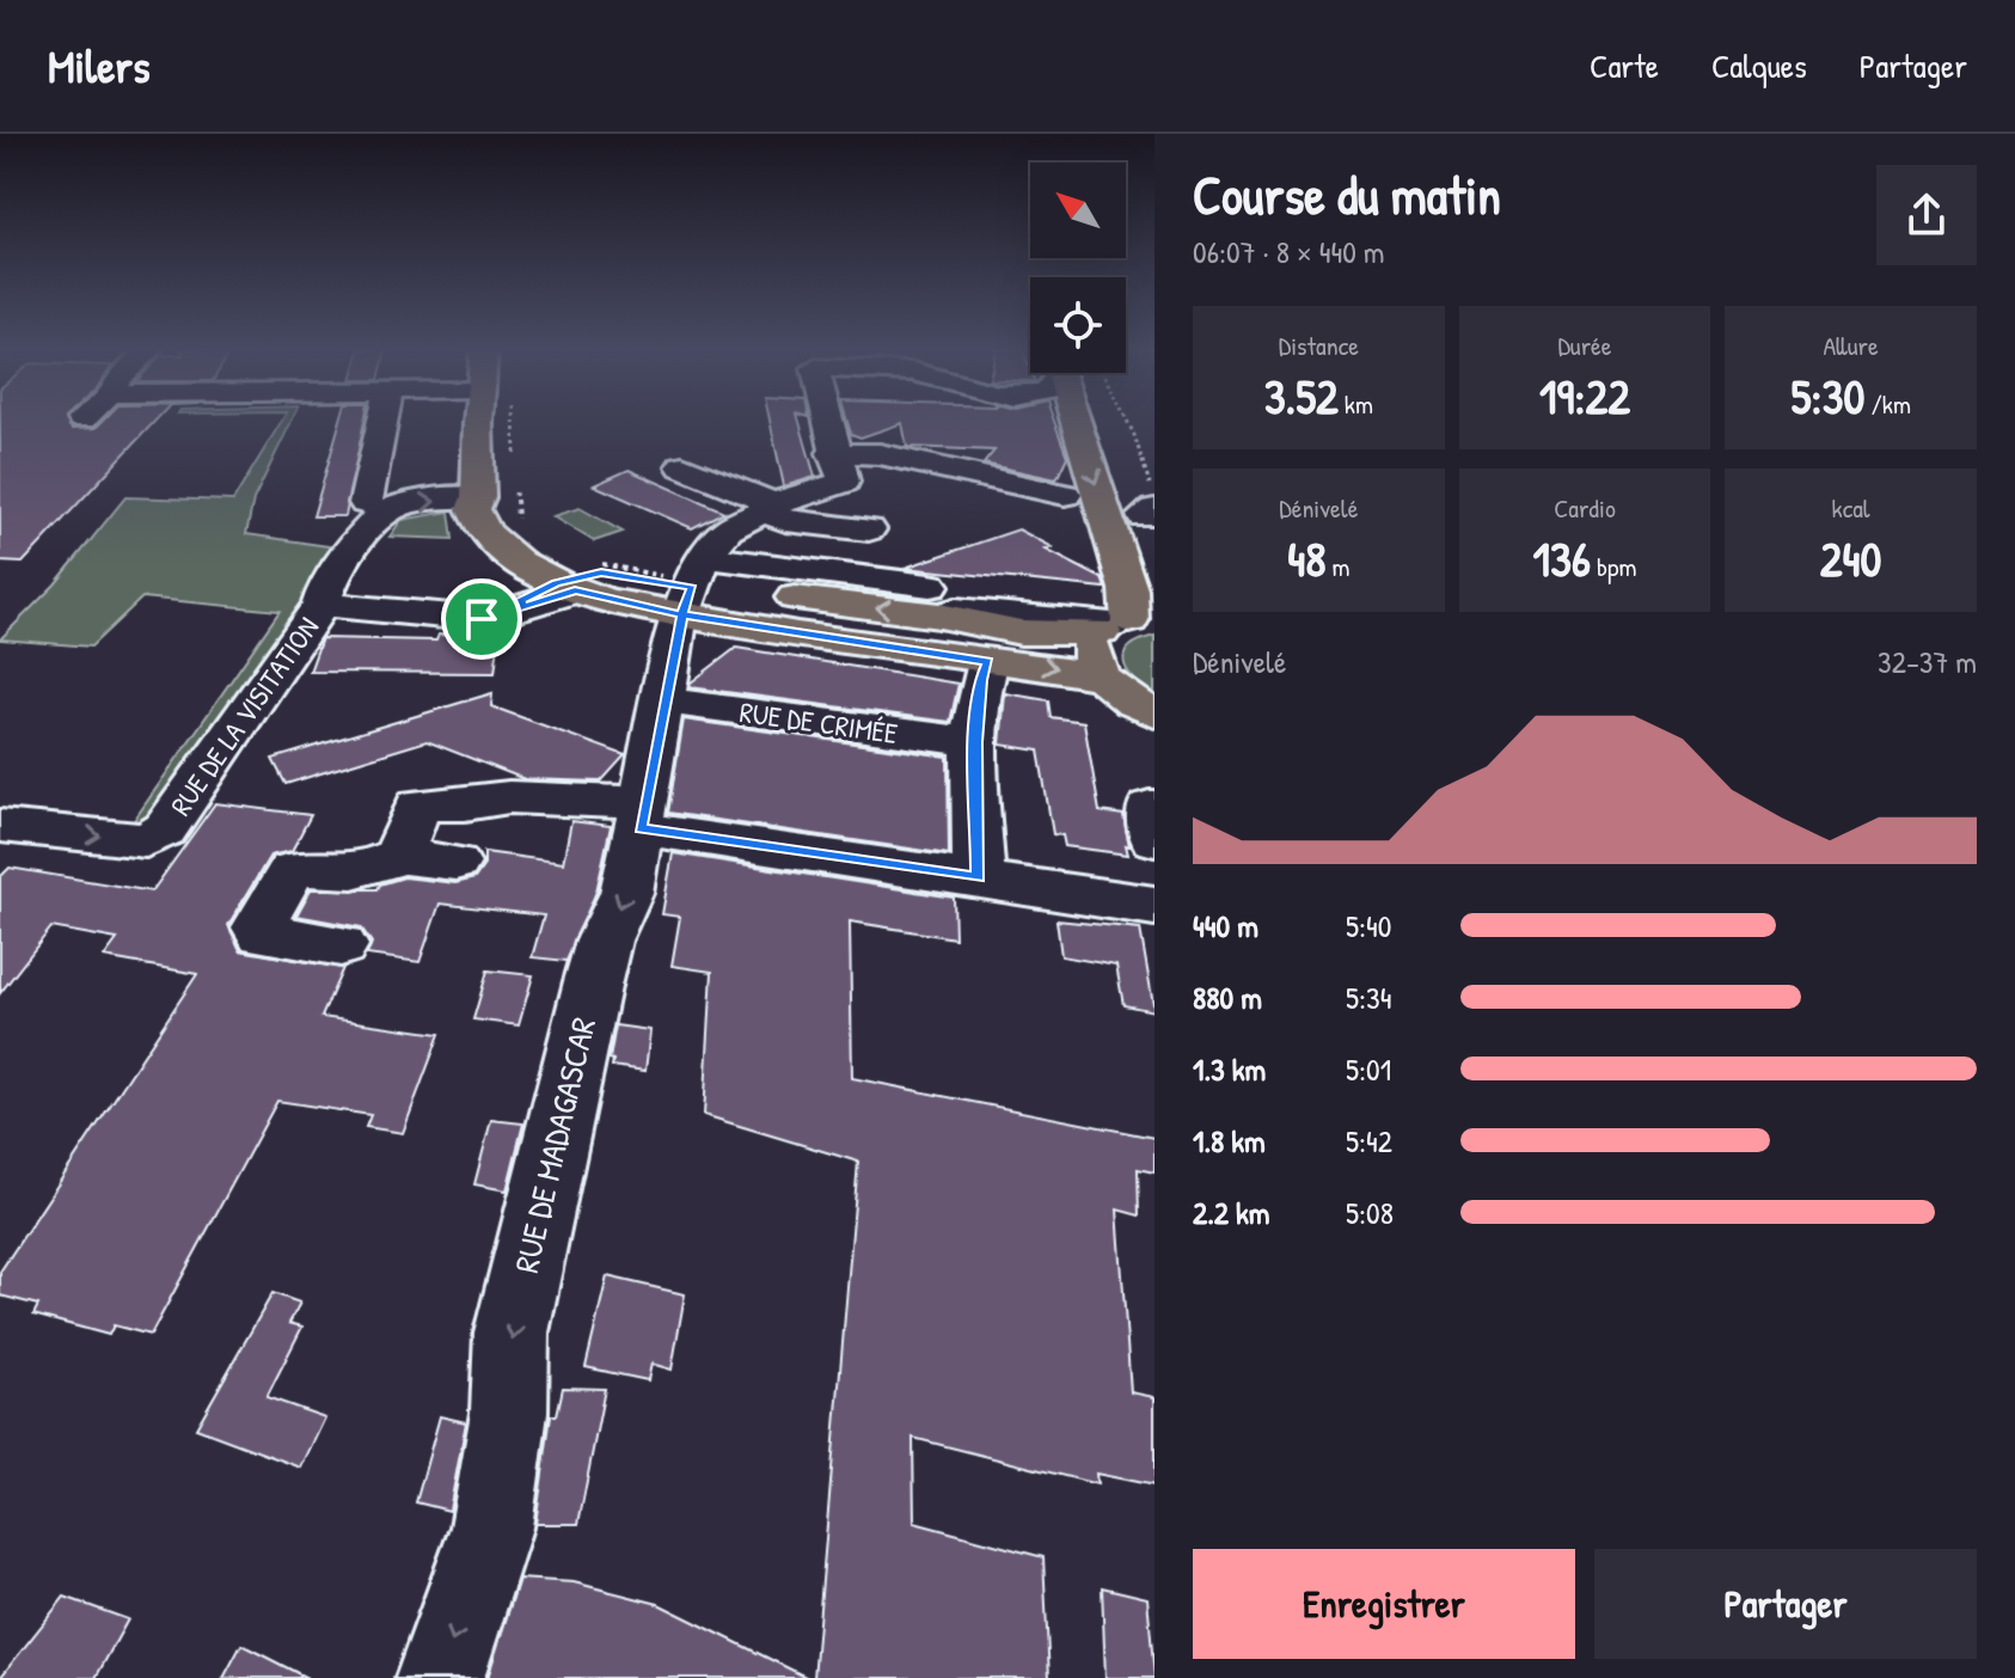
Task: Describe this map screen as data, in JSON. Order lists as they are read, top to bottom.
{
  "streets": {
    "street": ["RUE DE LA VISITATION", "RUE DE CRIMÉE", "RUE DE MADAGASCAR"]
  },
  "crossings": [
    ["RUE DE CRIMÉE", "RUE DE MADAGASCAR"]
  ],
  "one_way": ["RUE DE LA VISITATION", "RUE DE MADAGASCAR"],
  "north": "top left",
  "page": {
    "header": "Milers",
    "nav": ["Carte", "Calques", "Partager"],
    "heading": ["Course du matin", "06:07 · 8 × 440 m"],
    "stats": [
      ["Distance", "3.52 km"],
      ["Durée", "19:22"],
      ["Allure", "5:30 /km"],
      ["Dénivelé", "48 m"],
      ["Cardio", "136 bpm"],
      ["kcal", "240"]
    ],
    "chart": ["Dénivelé", "32–37 m"],
    "list": [
      {
        "name": "440 m",
        "note": "5:40"
      },
      {
        "name": "880 m",
        "note": "5:34"
      },
      {
        "name": "1.3 km",
        "note": "5:01"
      },
      {
        "name": "1.8 km",
        "note": "5:42"
      },
      {
        "name": "2.2 km",
        "note": "5:08"
      }
    ],
    "buttons": ["Enregistrer", "Partager"]
  }
}
